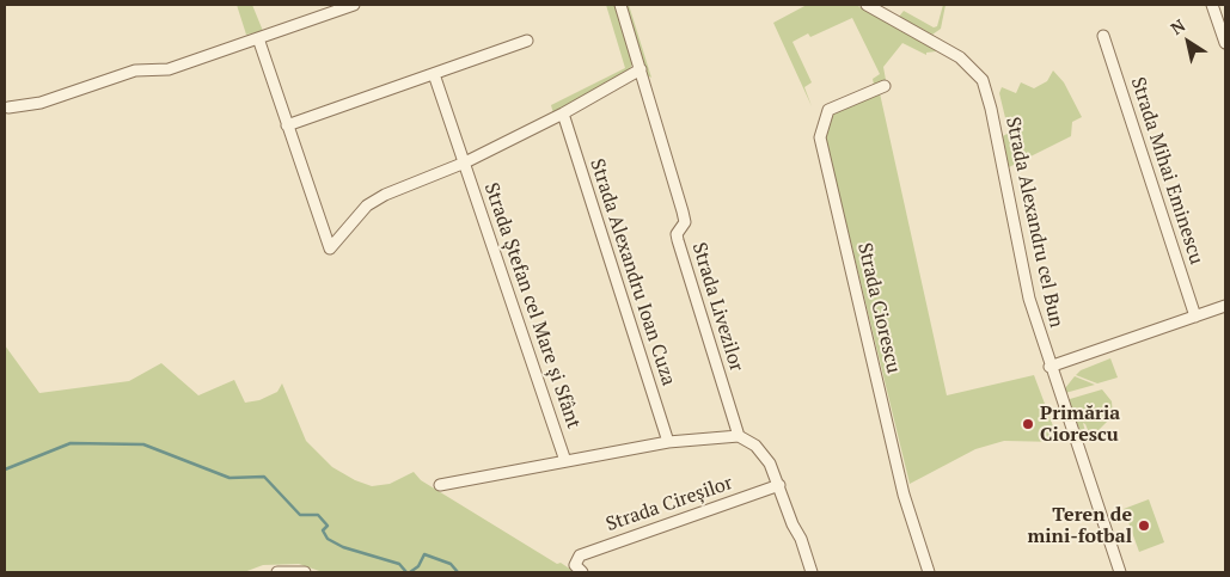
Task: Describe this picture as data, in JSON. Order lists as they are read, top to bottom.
{
  "streets": {
    "street": [
      "Strada Mihai Eminescu",
      "Strada Alexandru cel Bun",
      "Strada Alexandru Ioan Cuza",
      "Strada Ștefan cel Mare și Sfânt",
      "Strada Livezilor",
      "Strada Ciorescu",
      "Strada Cireșilor"
    ]
  },
  "crossings": [
    ["Strada Alexandru Ioan Cuza", "Strada Ștefan cel Mare și Sfânt"],
    ["Strada Ștefan cel Mare și Sfânt", "Strada Livezilor"]
  ],
  "places": ["Primăria Ciorescu", "Teren de mini-fotbal"],
  "north": "top left"
}
